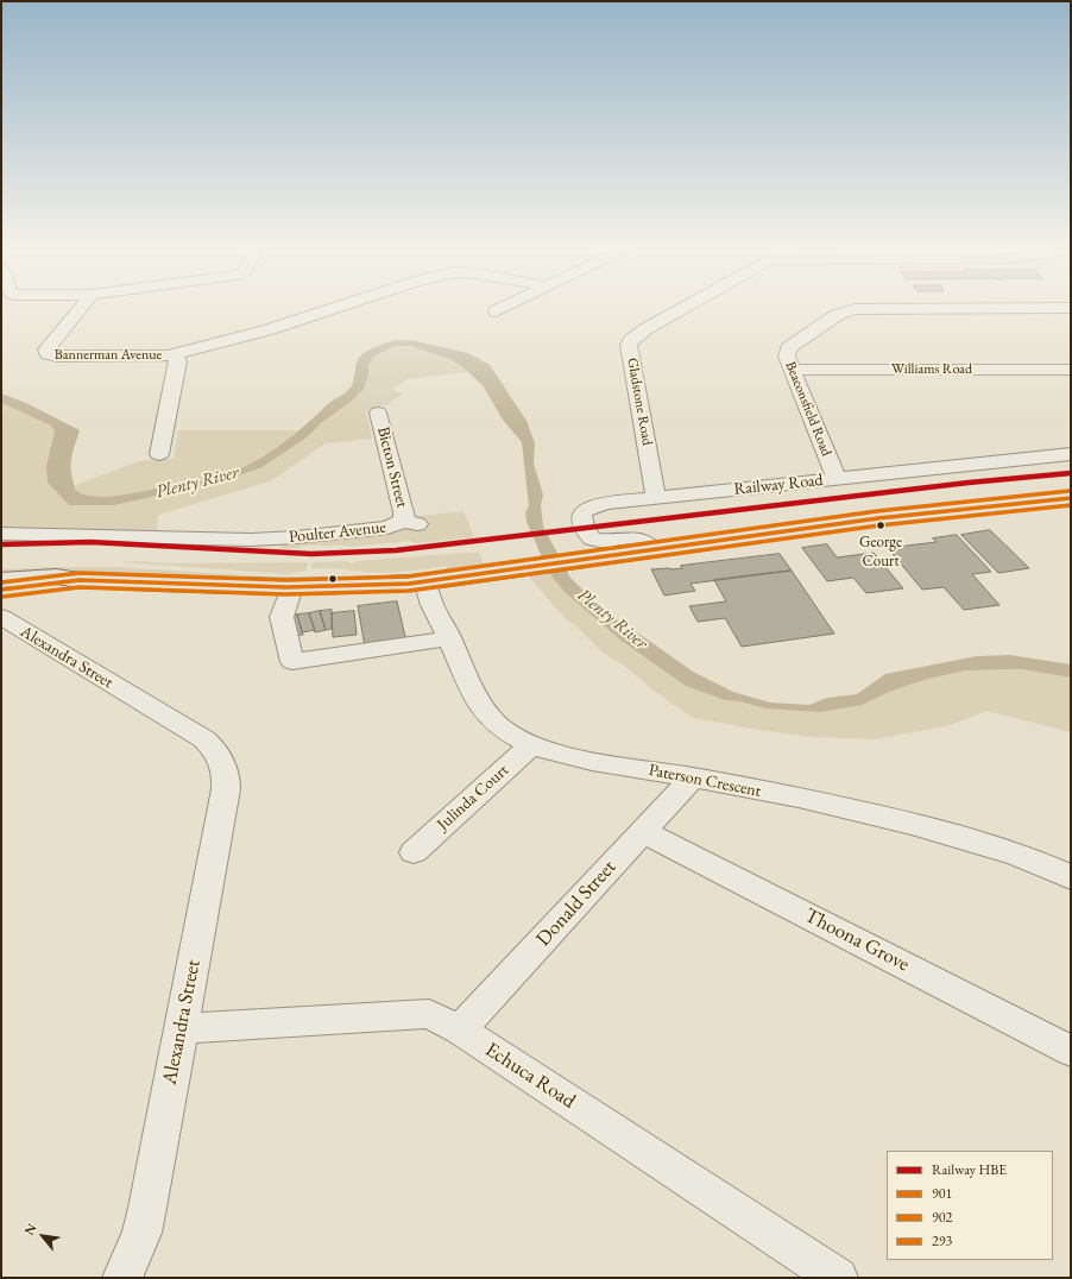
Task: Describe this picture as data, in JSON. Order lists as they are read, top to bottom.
{
  "streets": {
    "street": [
      "Bannerman Avenue",
      "Williams Road",
      "Gladstone Road",
      "Beaconsfield Road",
      "Bicton Street",
      "Railway Road",
      "Poulter Avenue",
      "Alexandra Street",
      "Paterson Crescent",
      "Julinda Court",
      "Donald Street",
      "Thoona Grove",
      "Echuca Road"
    ]
  },
  "crossings": [
    ["Williams Road", "Beaconsfield Road"],
    ["Gladstone Road", "Railway Road"],
    ["Beaconsfield Road", "Railway Road"],
    ["Bicton Street", "Poulter Avenue"],
    ["Alexandra Street", "Echuca Road"],
    ["Paterson Crescent", "Julinda Court"],
    ["Paterson Crescent", "Donald Street"],
    ["Donald Street", "Thoona Grove"],
    ["Donald Street", "Echuca Road"]
  ],
  "water": ["Plenty River"],
  "places": ["George Court"],
  "lines": [
    "rail line HBE",
    "transit line 293",
    "transit line 901",
    "transit line 902"
  ],
  "legend": [
    "Railway HBE",
    "901",
    "902",
    "293"
  ],
  "north": "top left"
}
